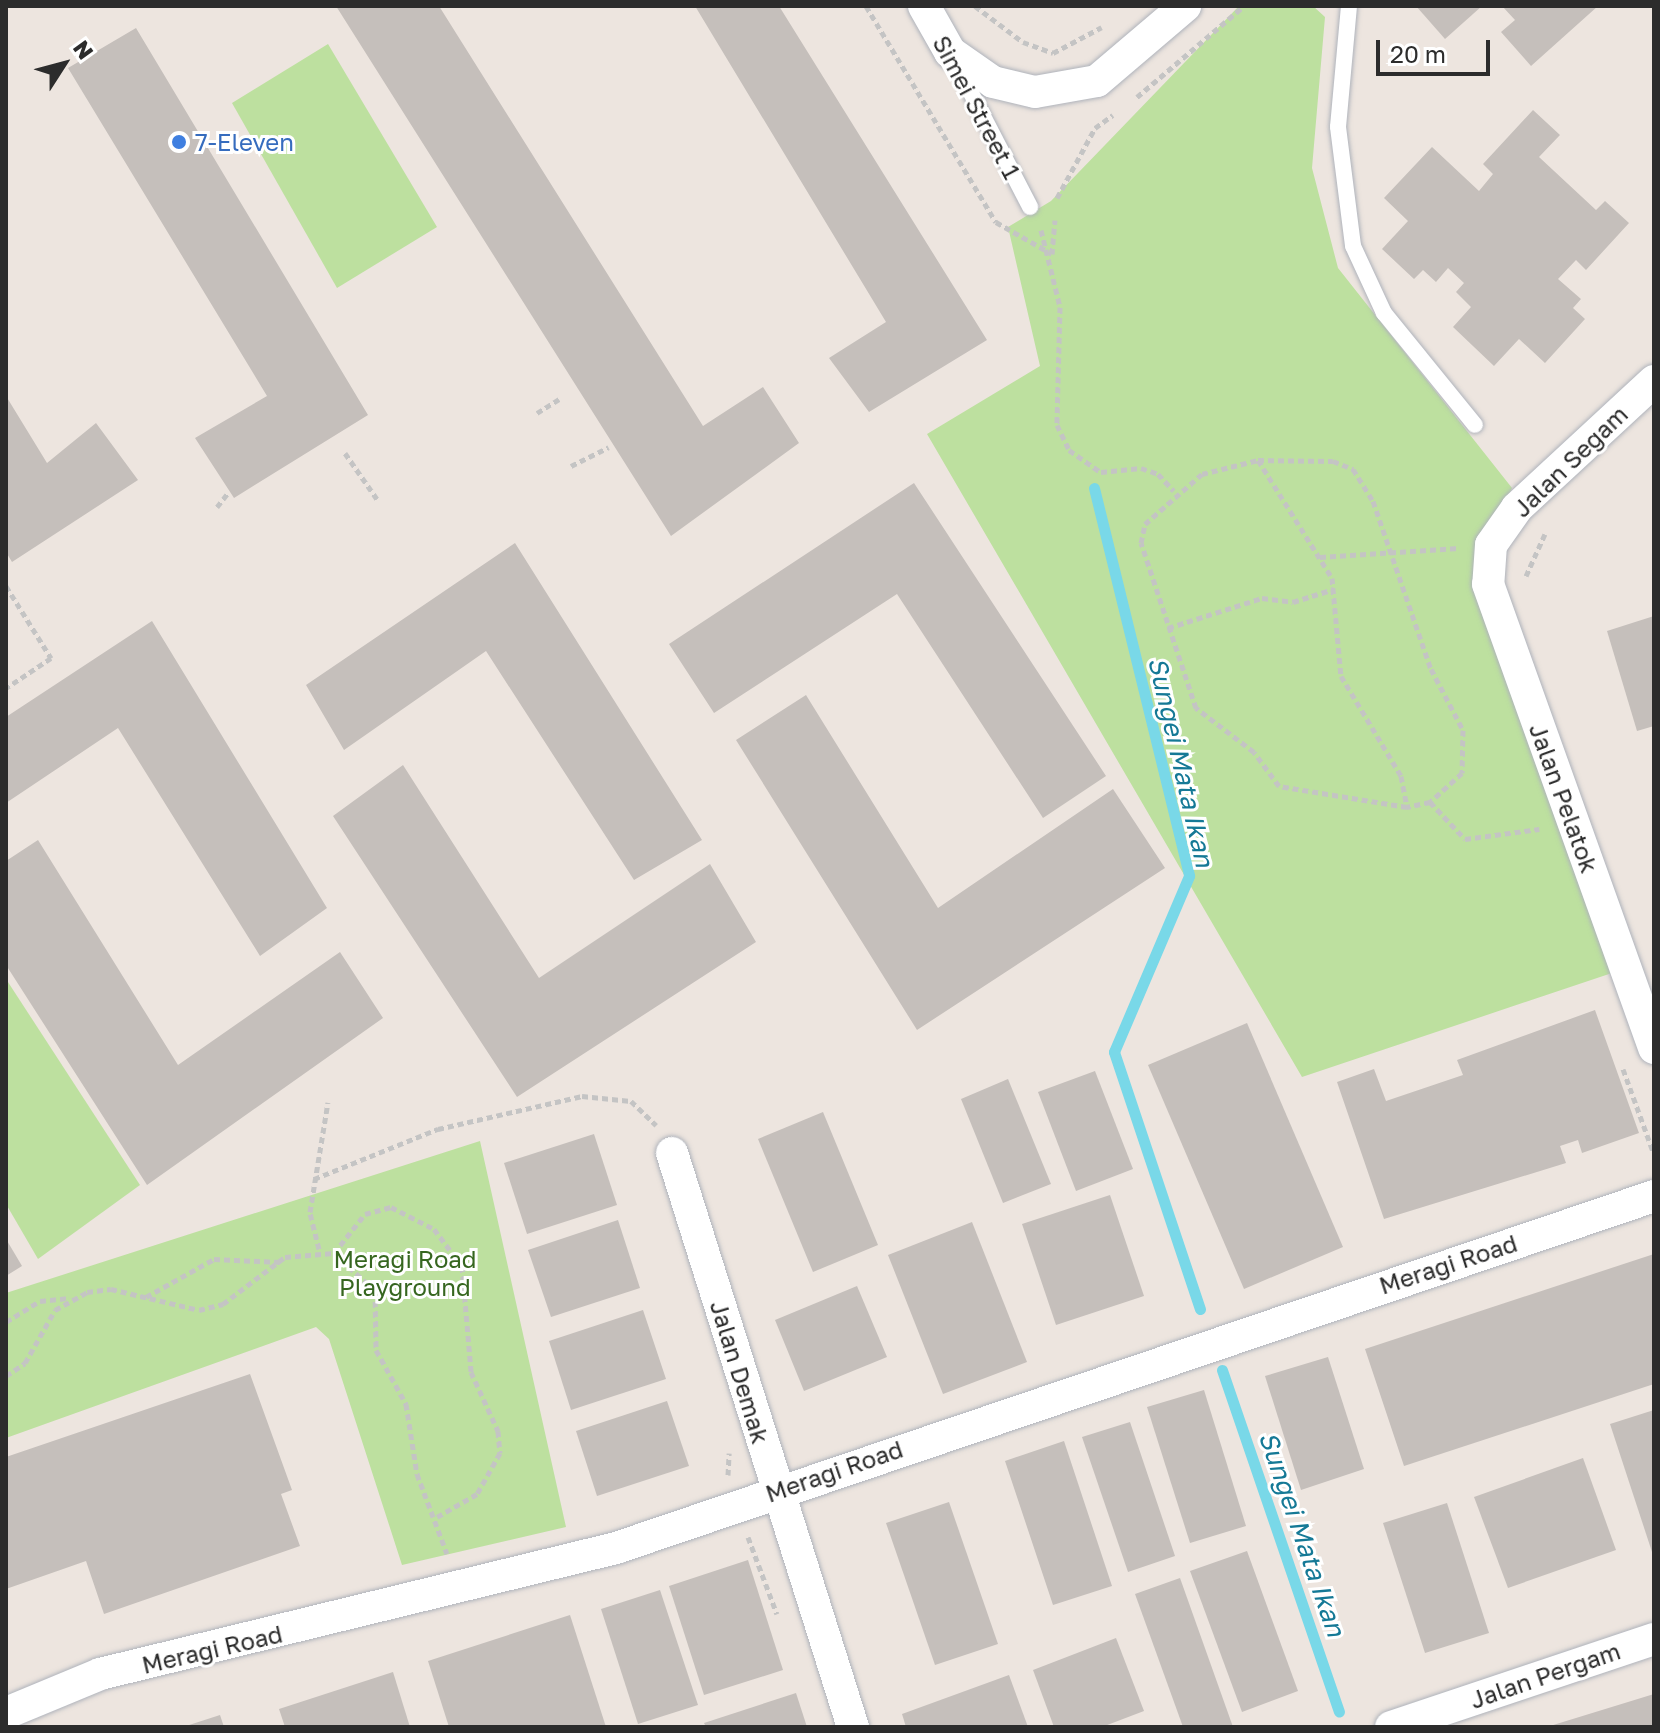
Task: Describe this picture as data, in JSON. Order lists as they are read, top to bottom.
{
  "streets": {
    "street": [
      "Simei Street 1",
      "Jalan Segam",
      "Jalan Pelatok",
      "Meragi Road",
      "Jalan Demak",
      "Jalan Pergam"
    ]
  },
  "crossings": [
    ["Jalan Segam", "Jalan Pelatok"],
    ["Meragi Road", "Jalan Demak"]
  ],
  "water": ["Sungei Mata Ikan"],
  "parks": ["Meragi Road Playground"],
  "places": ["7-Eleven"],
  "scale_bar": "20 m",
  "north": "top right"
}
